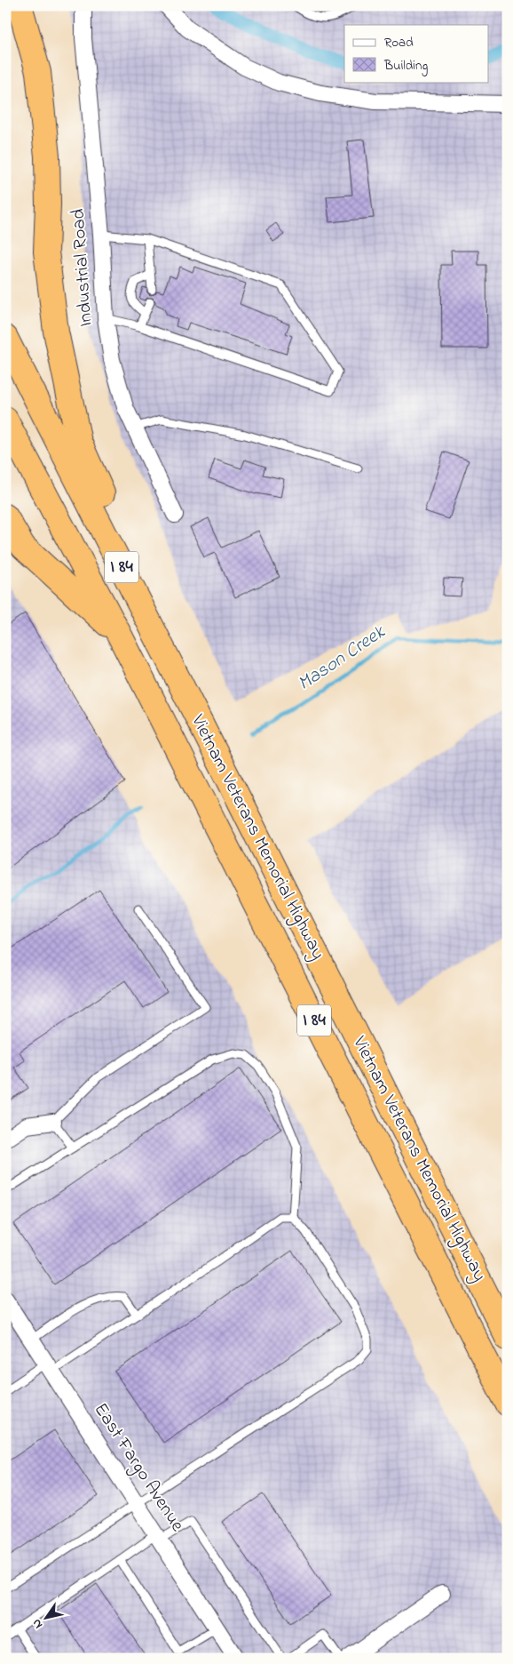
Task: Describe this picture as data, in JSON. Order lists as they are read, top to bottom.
{
  "streets": {
    "highway": ["I 84", "Vietnam Veterans Memorial Highway"],
    "street": ["Industrial Road", "East Fargo Avenue"]
  },
  "water": ["Mason Creek"],
  "legend": ["Road", "Building"],
  "north": "bottom left"
}
